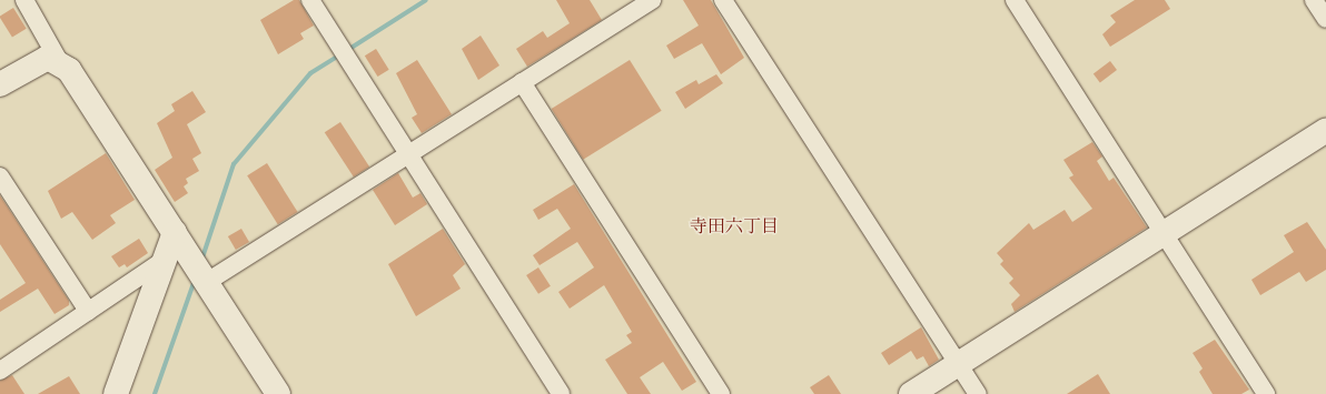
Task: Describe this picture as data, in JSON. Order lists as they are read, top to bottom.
{
  "districts": ["寺田六丁目"]
}
